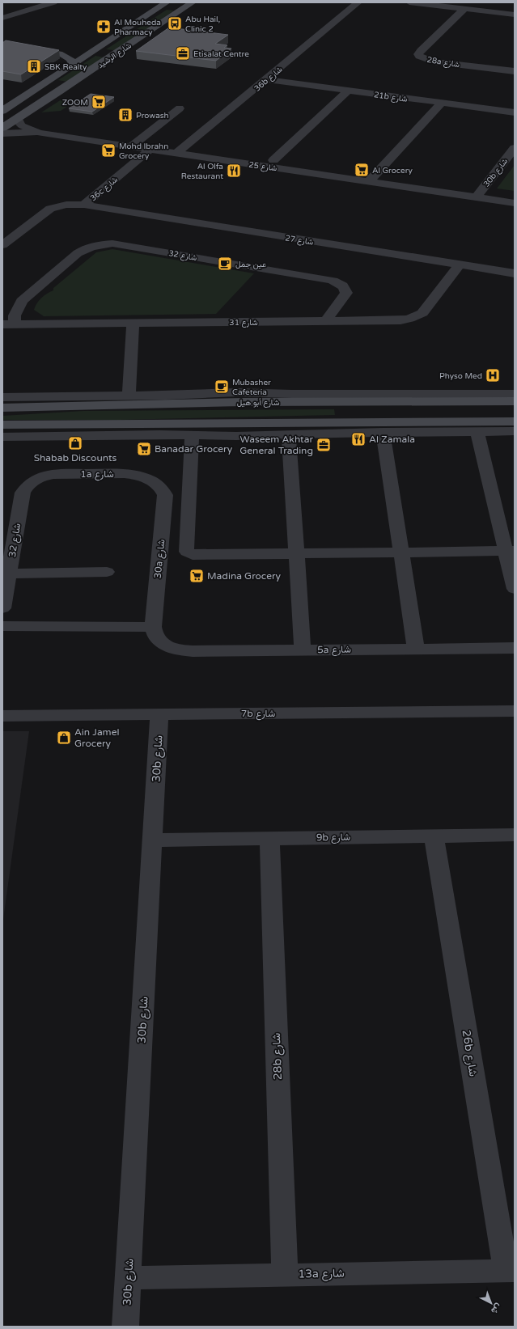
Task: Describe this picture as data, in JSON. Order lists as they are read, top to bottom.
{
  "streets": {
    "main road": ["شارع الرشيد", "شارع أبو هيل"],
    "street": [
      "28a شارع",
      "36b شارع",
      "21b شارع",
      "شارع 25",
      "30b شارع",
      "36c شارع",
      "شارع 27",
      "شارع 32",
      "شارع 31",
      "1a شارع",
      "30a شارع",
      "5a شارع",
      "7b شارع",
      "9b شارع",
      "26b شارع",
      "28b شارع",
      "13a شارع"
    ]
  },
  "crossings": [
    ["شارع الرشيد", "شارع 25"],
    ["36b شارع", "21b شارع"],
    ["36b شارع", "شارع 25"],
    ["شارع 25", "30b شارع"],
    ["شارع 25", "36c شارع"],
    ["30b شارع", "7b شارع"],
    ["30b شارع", "9b شارع"],
    ["30b شارع", "13a شارع"],
    ["36c شارع", "شارع 27"],
    ["شارع 27", "شارع 31"],
    ["شارع 32", "شارع 31"],
    ["شارع 32", "1a شارع"],
    ["1a شارع", "30a شارع"],
    ["30a شارع", "5a شارع"],
    ["9b شارع", "26b شارع"],
    ["9b شارع", "28b شارع"],
    ["26b شارع", "13a شارع"],
    ["28b شارع", "13a شارع"]
  ],
  "places": {
    "bus stop": ["Abu Hail, Clinic 2"],
    "pharmacy": ["Al Mouheda Pharmacy"],
    "office": ["Etisalat Centre", "Waseem Akhtar General Trading"],
    "building": ["SBK Realty", "Prowash"],
    "supermarket": [
      "ZOOM",
      "Mohd Ibrahn Grocery",
      "Al Grocery",
      "Banadar Grocery",
      "Madina Grocery"
    ],
    "restaurant": ["Al Olfa Restaurant", "Al Zamala"],
    "cafe": ["عين جمل", "Mubasher Cafeteria"],
    "hospital": ["Physo Med"],
    "shop": ["Shabab Discounts", "Ain Jamel Grocery"]
  },
  "north": "bottom right"
}
